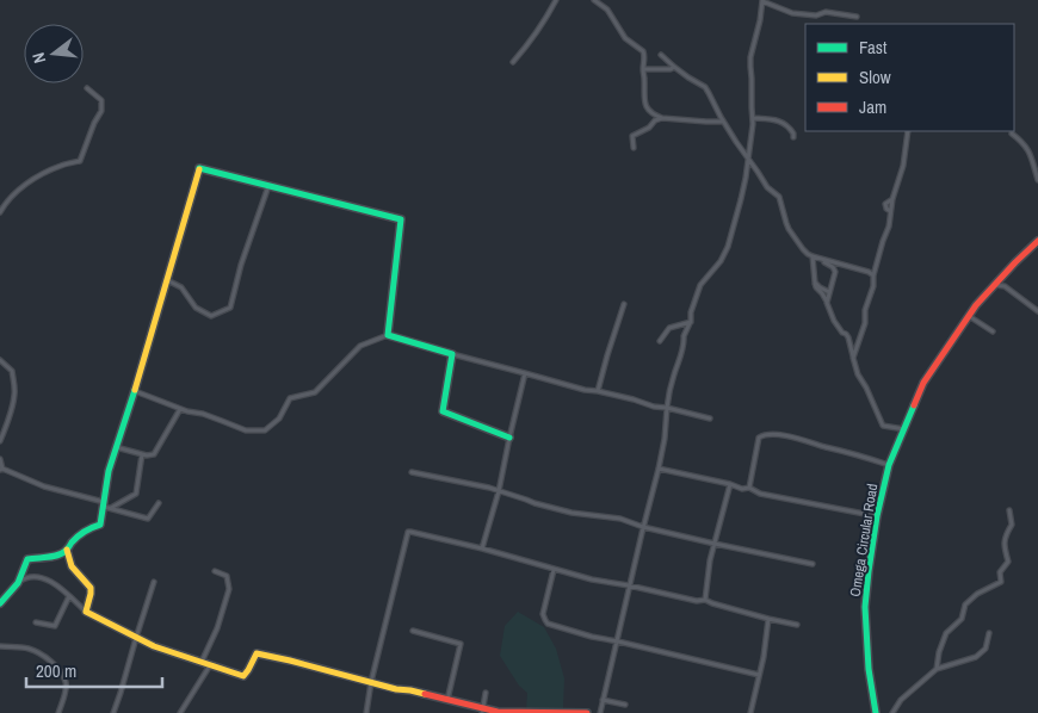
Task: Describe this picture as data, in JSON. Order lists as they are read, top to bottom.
{
  "streets": {
    "street": ["Omega Circular Road"]
  },
  "legend": ["Fast", "Slow", "Jam"],
  "scale_bar": "200 m",
  "north": "left"
}
